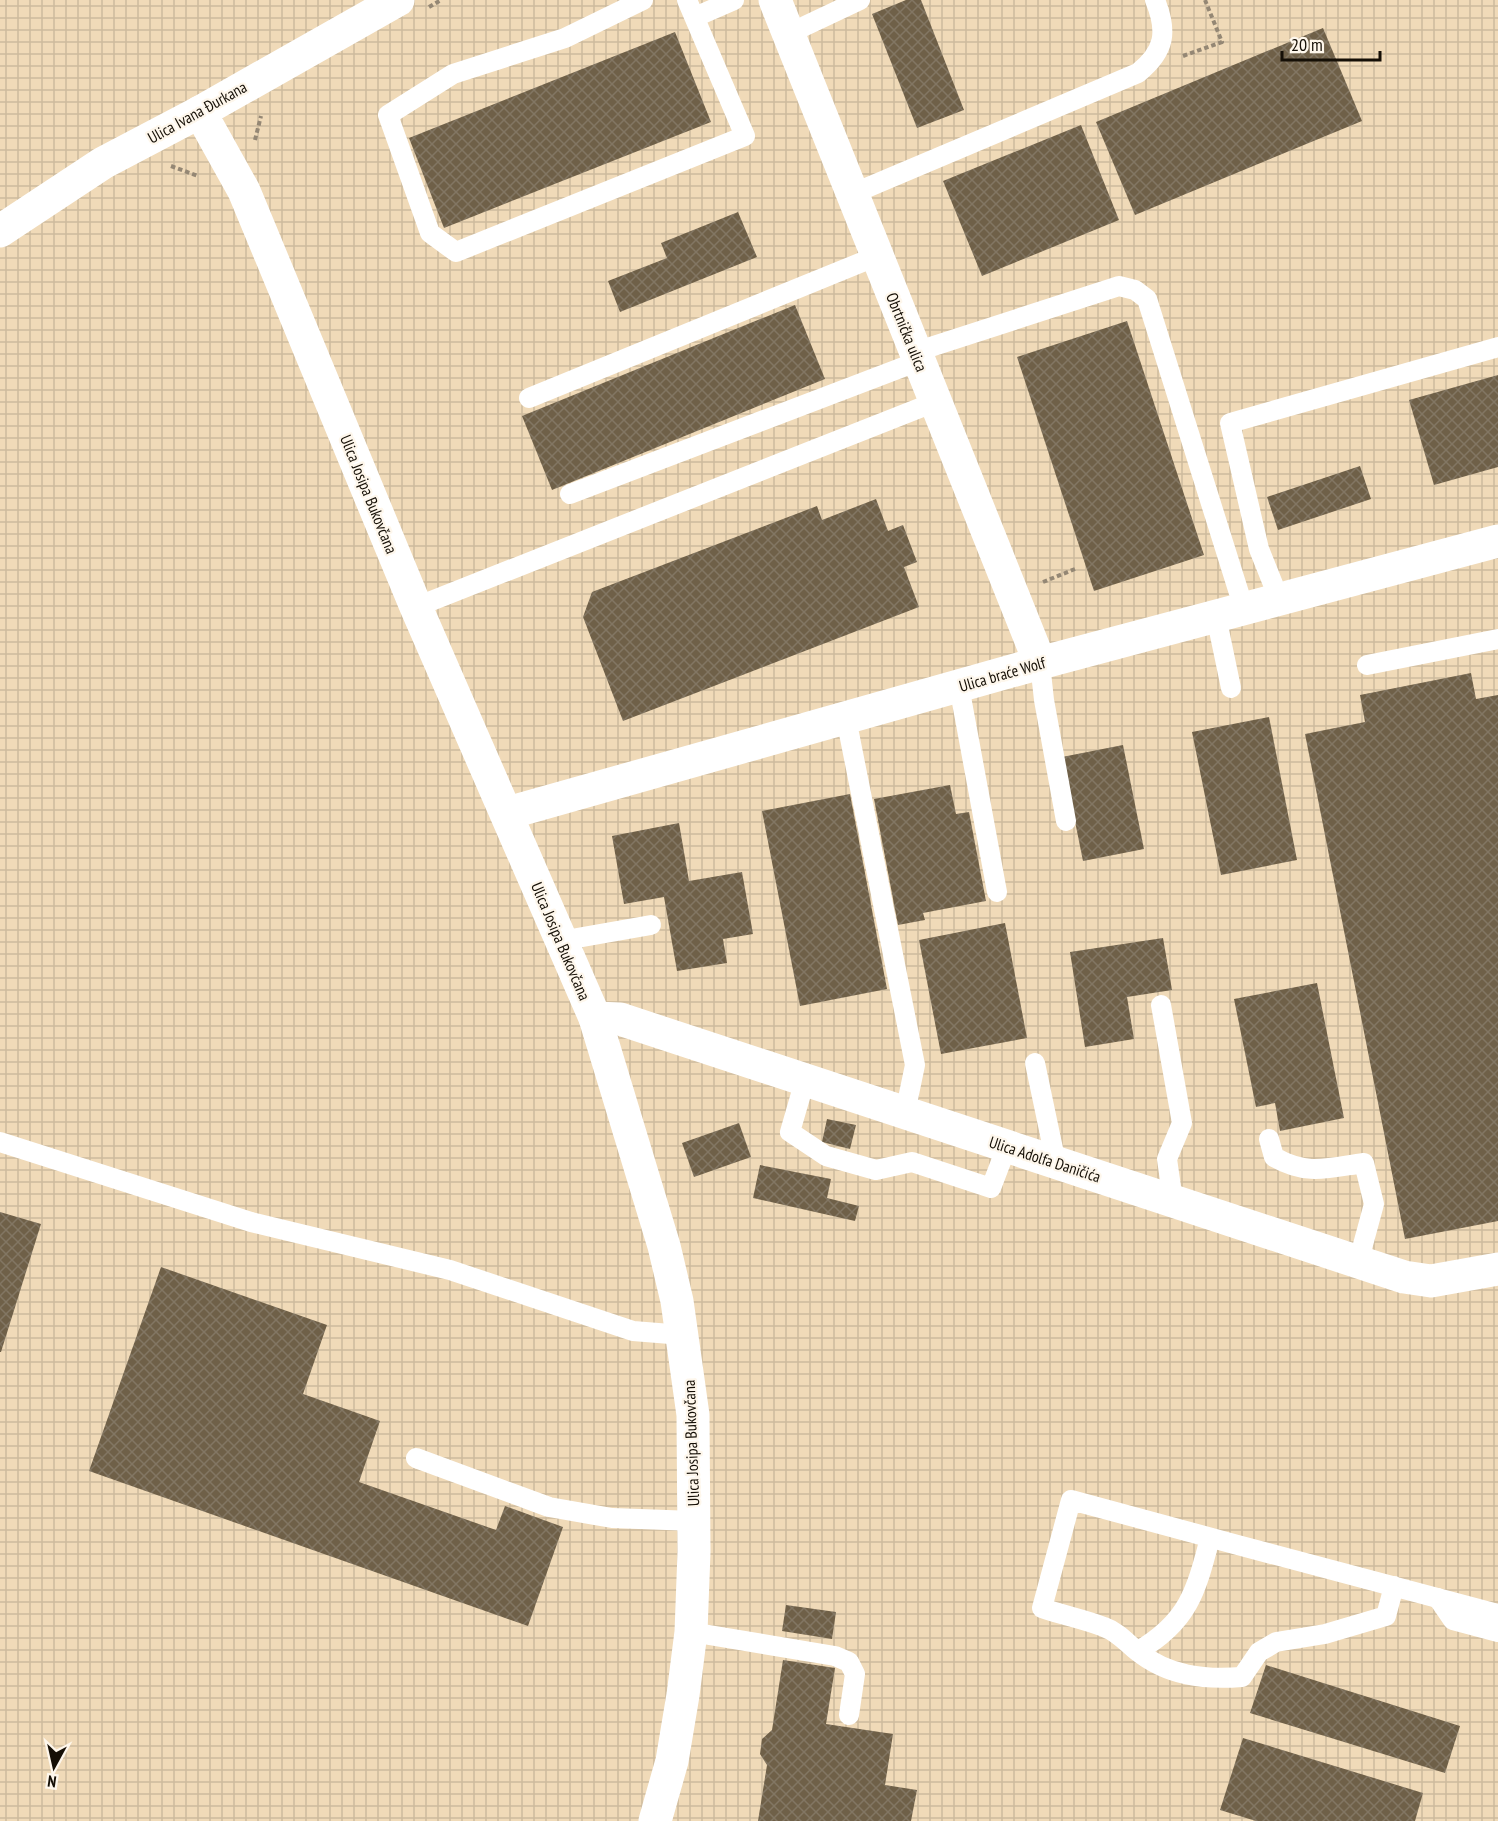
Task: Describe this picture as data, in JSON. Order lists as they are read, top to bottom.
{
  "streets": {
    "street": [
      "Ulica Ivana Đurkana",
      "Obrtnička ulica",
      "Ulica Josipa Bukovčana",
      "Ulica braće Wolf",
      "Ulica Adolfa Daničića"
    ]
  },
  "crossings": [
    ["Ulica Ivana Đurkana", "Ulica Josipa Bukovčana"],
    ["Obrtnička ulica", "Ulica braće Wolf"],
    ["Ulica Josipa Bukovčana", "Ulica braće Wolf"],
    ["Ulica Josipa Bukovčana", "Ulica Adolfa Daničića"]
  ],
  "scale_bar": "20 m",
  "north": "bottom"
}
